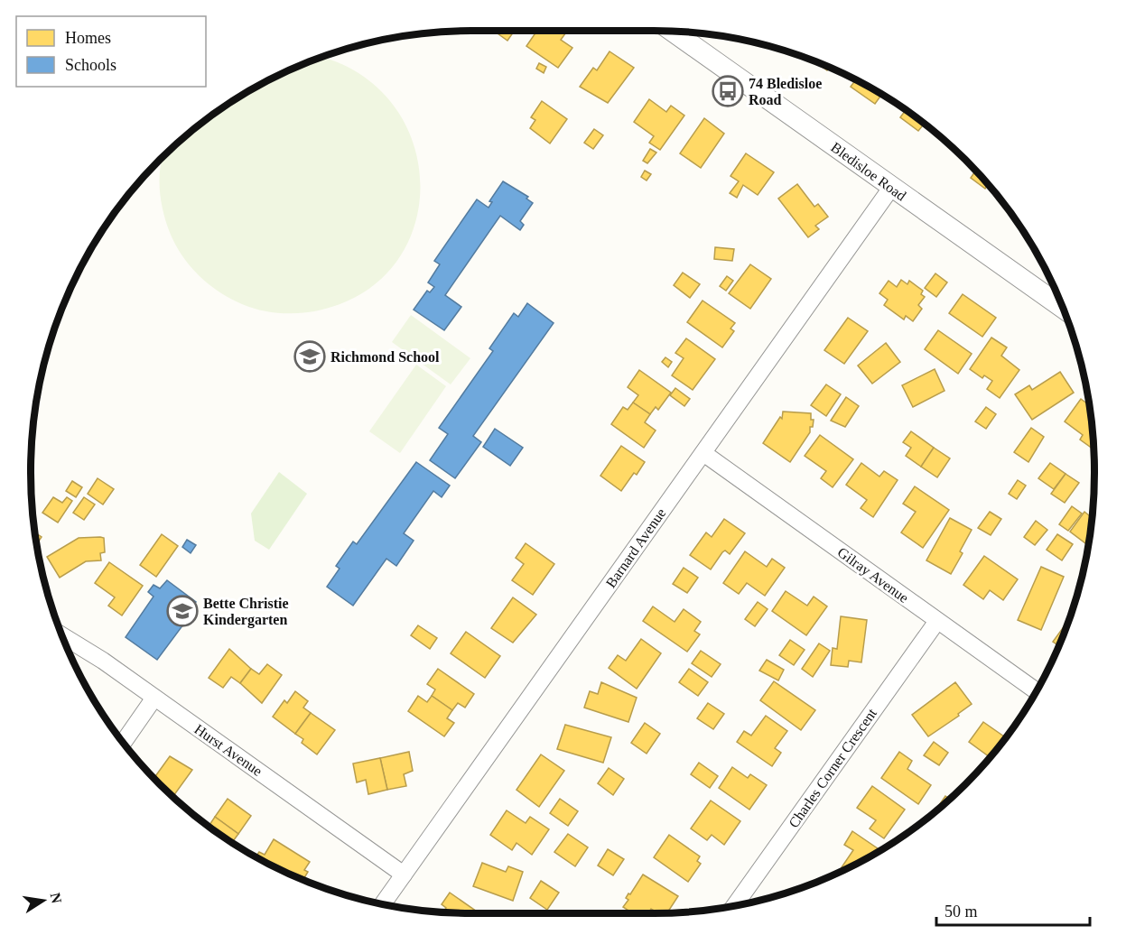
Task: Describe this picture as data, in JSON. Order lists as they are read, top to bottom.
{
  "streets": {
    "street": [
      "Bledisloe Road",
      "Barnard Avenue",
      "Gilray Avenue",
      "Hurst Avenue",
      "Charles Corner Crescent"
    ]
  },
  "crossings": [
    ["Bledisloe Road", "Barnard Avenue"],
    ["Barnard Avenue", "Gilray Avenue"],
    ["Barnard Avenue", "Hurst Avenue"],
    ["Gilray Avenue", "Charles Corner Crescent"]
  ],
  "places": {
    "bus stop": ["74 Bledisloe Road"],
    "school or university": ["Richmond School", "Bette Christie Kindergarten"]
  },
  "legend": ["Homes", "Schools"],
  "scale_bar": "50 m",
  "north": "right"
}
